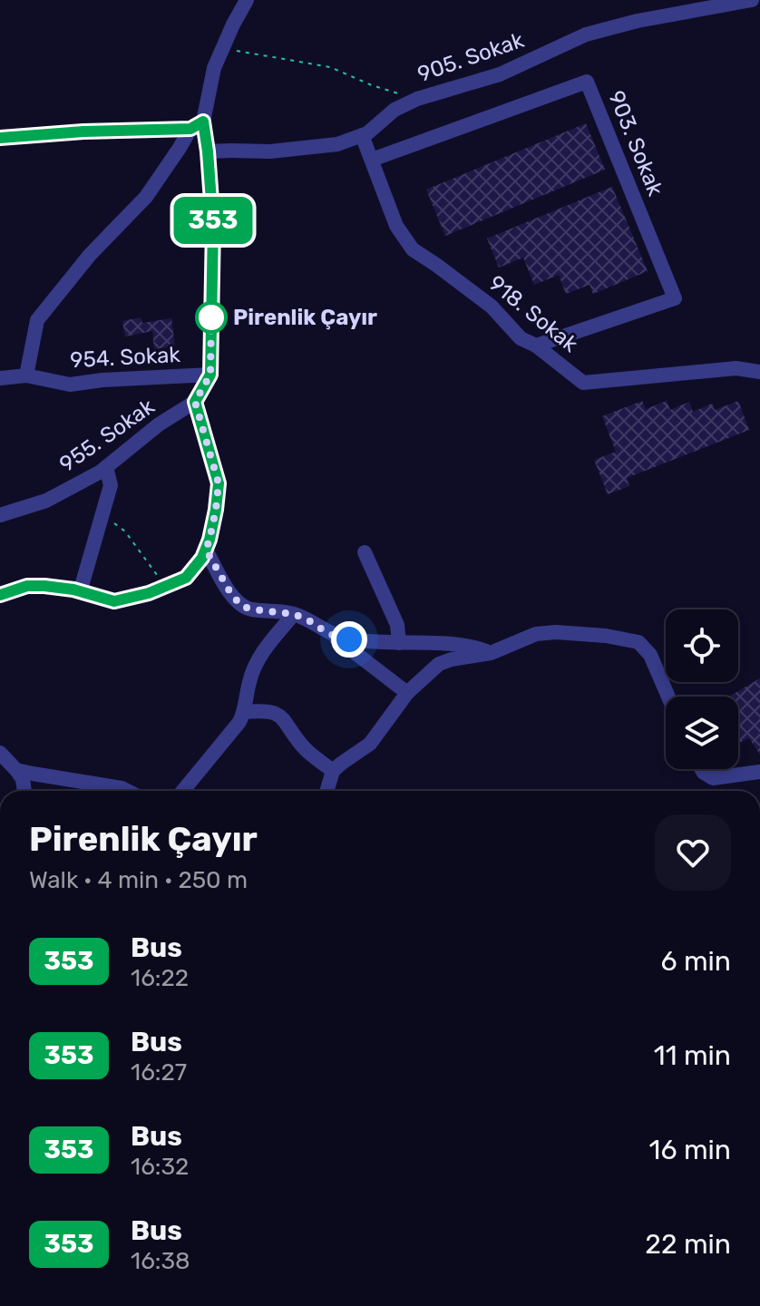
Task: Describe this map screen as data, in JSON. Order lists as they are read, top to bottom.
{
  "streets": {
    "street": [
      "905. Sokak",
      "903. Sokak",
      "918. Sokak",
      "954. Sokak",
      "955. Sokak"
    ]
  },
  "crossings": [
    ["905. Sokak", "918. Sokak"],
    ["903. Sokak", "918. Sokak"]
  ],
  "places": ["Pirenlik Çayır"],
  "lines": ["bus line 353"],
  "page": {
    "on_map": "353",
    "heading": ["Pirenlik Çayır", "Walk · 4 min · 250 m"],
    "list": [
      {
        "mark": "353",
        "name": "Bus",
        "note": "16:22",
        "value": "6 min"
      },
      {
        "mark": "353",
        "name": "Bus",
        "note": "16:27",
        "value": "11 min"
      },
      {
        "mark": "353",
        "name": "Bus",
        "note": "16:32",
        "value": "16 min"
      },
      {
        "mark": "353",
        "name": "Bus",
        "note": "16:38",
        "value": "22 min"
      }
    ]
  }
}
